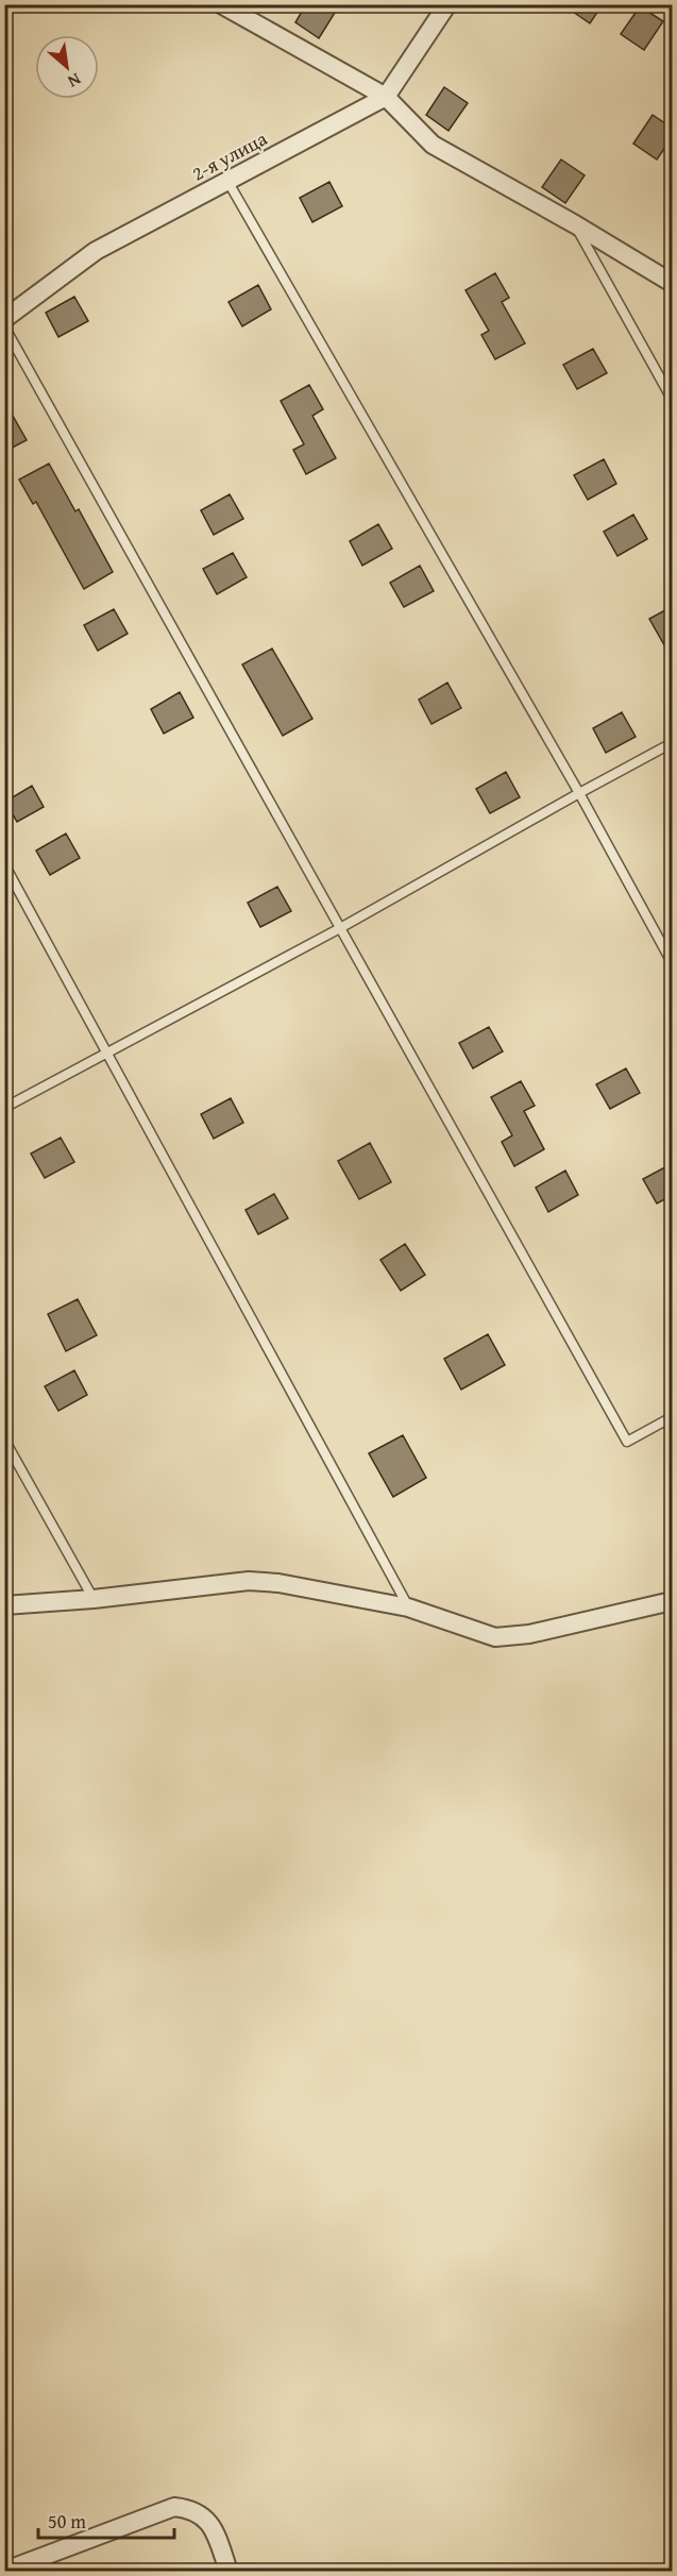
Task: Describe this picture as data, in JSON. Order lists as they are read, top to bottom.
{
  "streets": {
    "street": ["2-я улица"]
  },
  "scale_bar": "50 m",
  "north": "bottom right"
}
